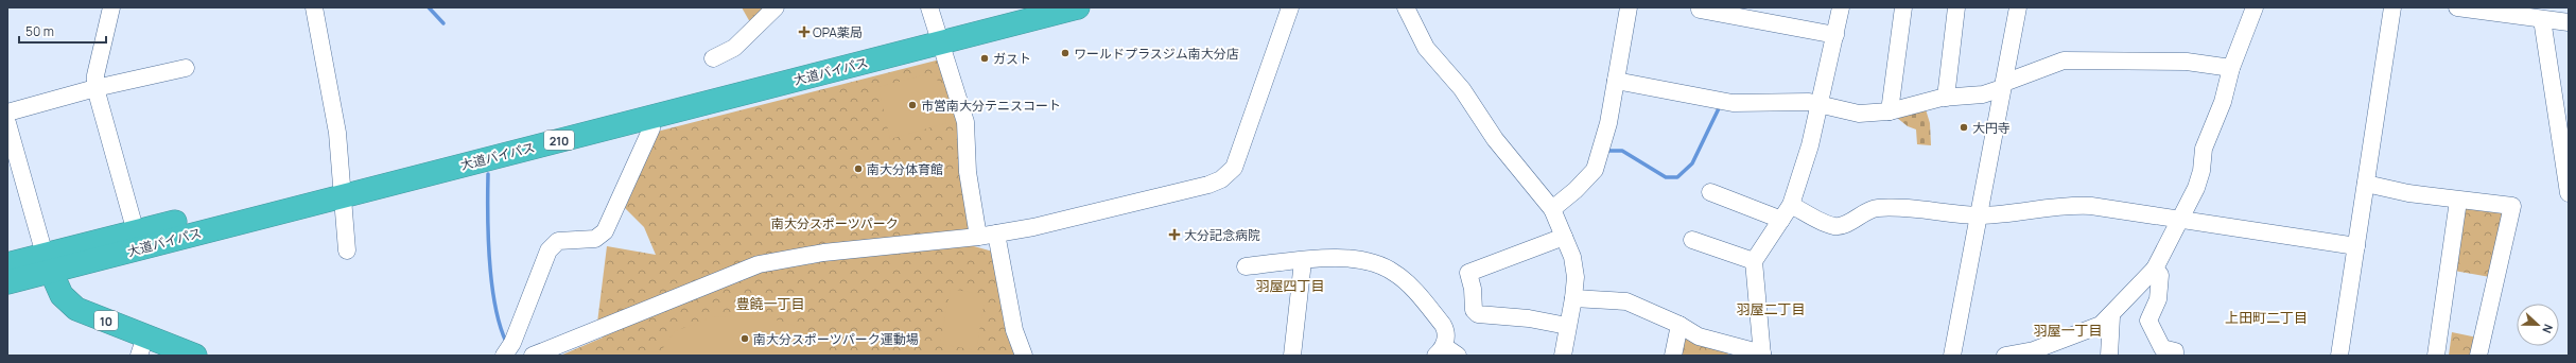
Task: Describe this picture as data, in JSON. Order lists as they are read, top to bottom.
{
  "streets": {
    "highway": ["大道バイパス", "210", "10"]
  },
  "crossings": [
    ["大道バイパス", "10"]
  ],
  "districts": [
    "羽屋四丁目",
    "豊饒一丁目",
    "羽屋二丁目",
    "上田町二丁目",
    "羽屋一丁目"
  ],
  "parks": ["南大分スポーツパーク"],
  "places": {
    "health": ["OPA薬局", "大分記念病院"],
    "other": [
      "ワールドプラスジム南大分店",
      "ガスト",
      "市営南大分テニスコート",
      "大円寺",
      "南大分体育館",
      "南大分スポーツパーク運動場"
    ]
  },
  "scale_bar": "50 m",
  "north": "right"
}
